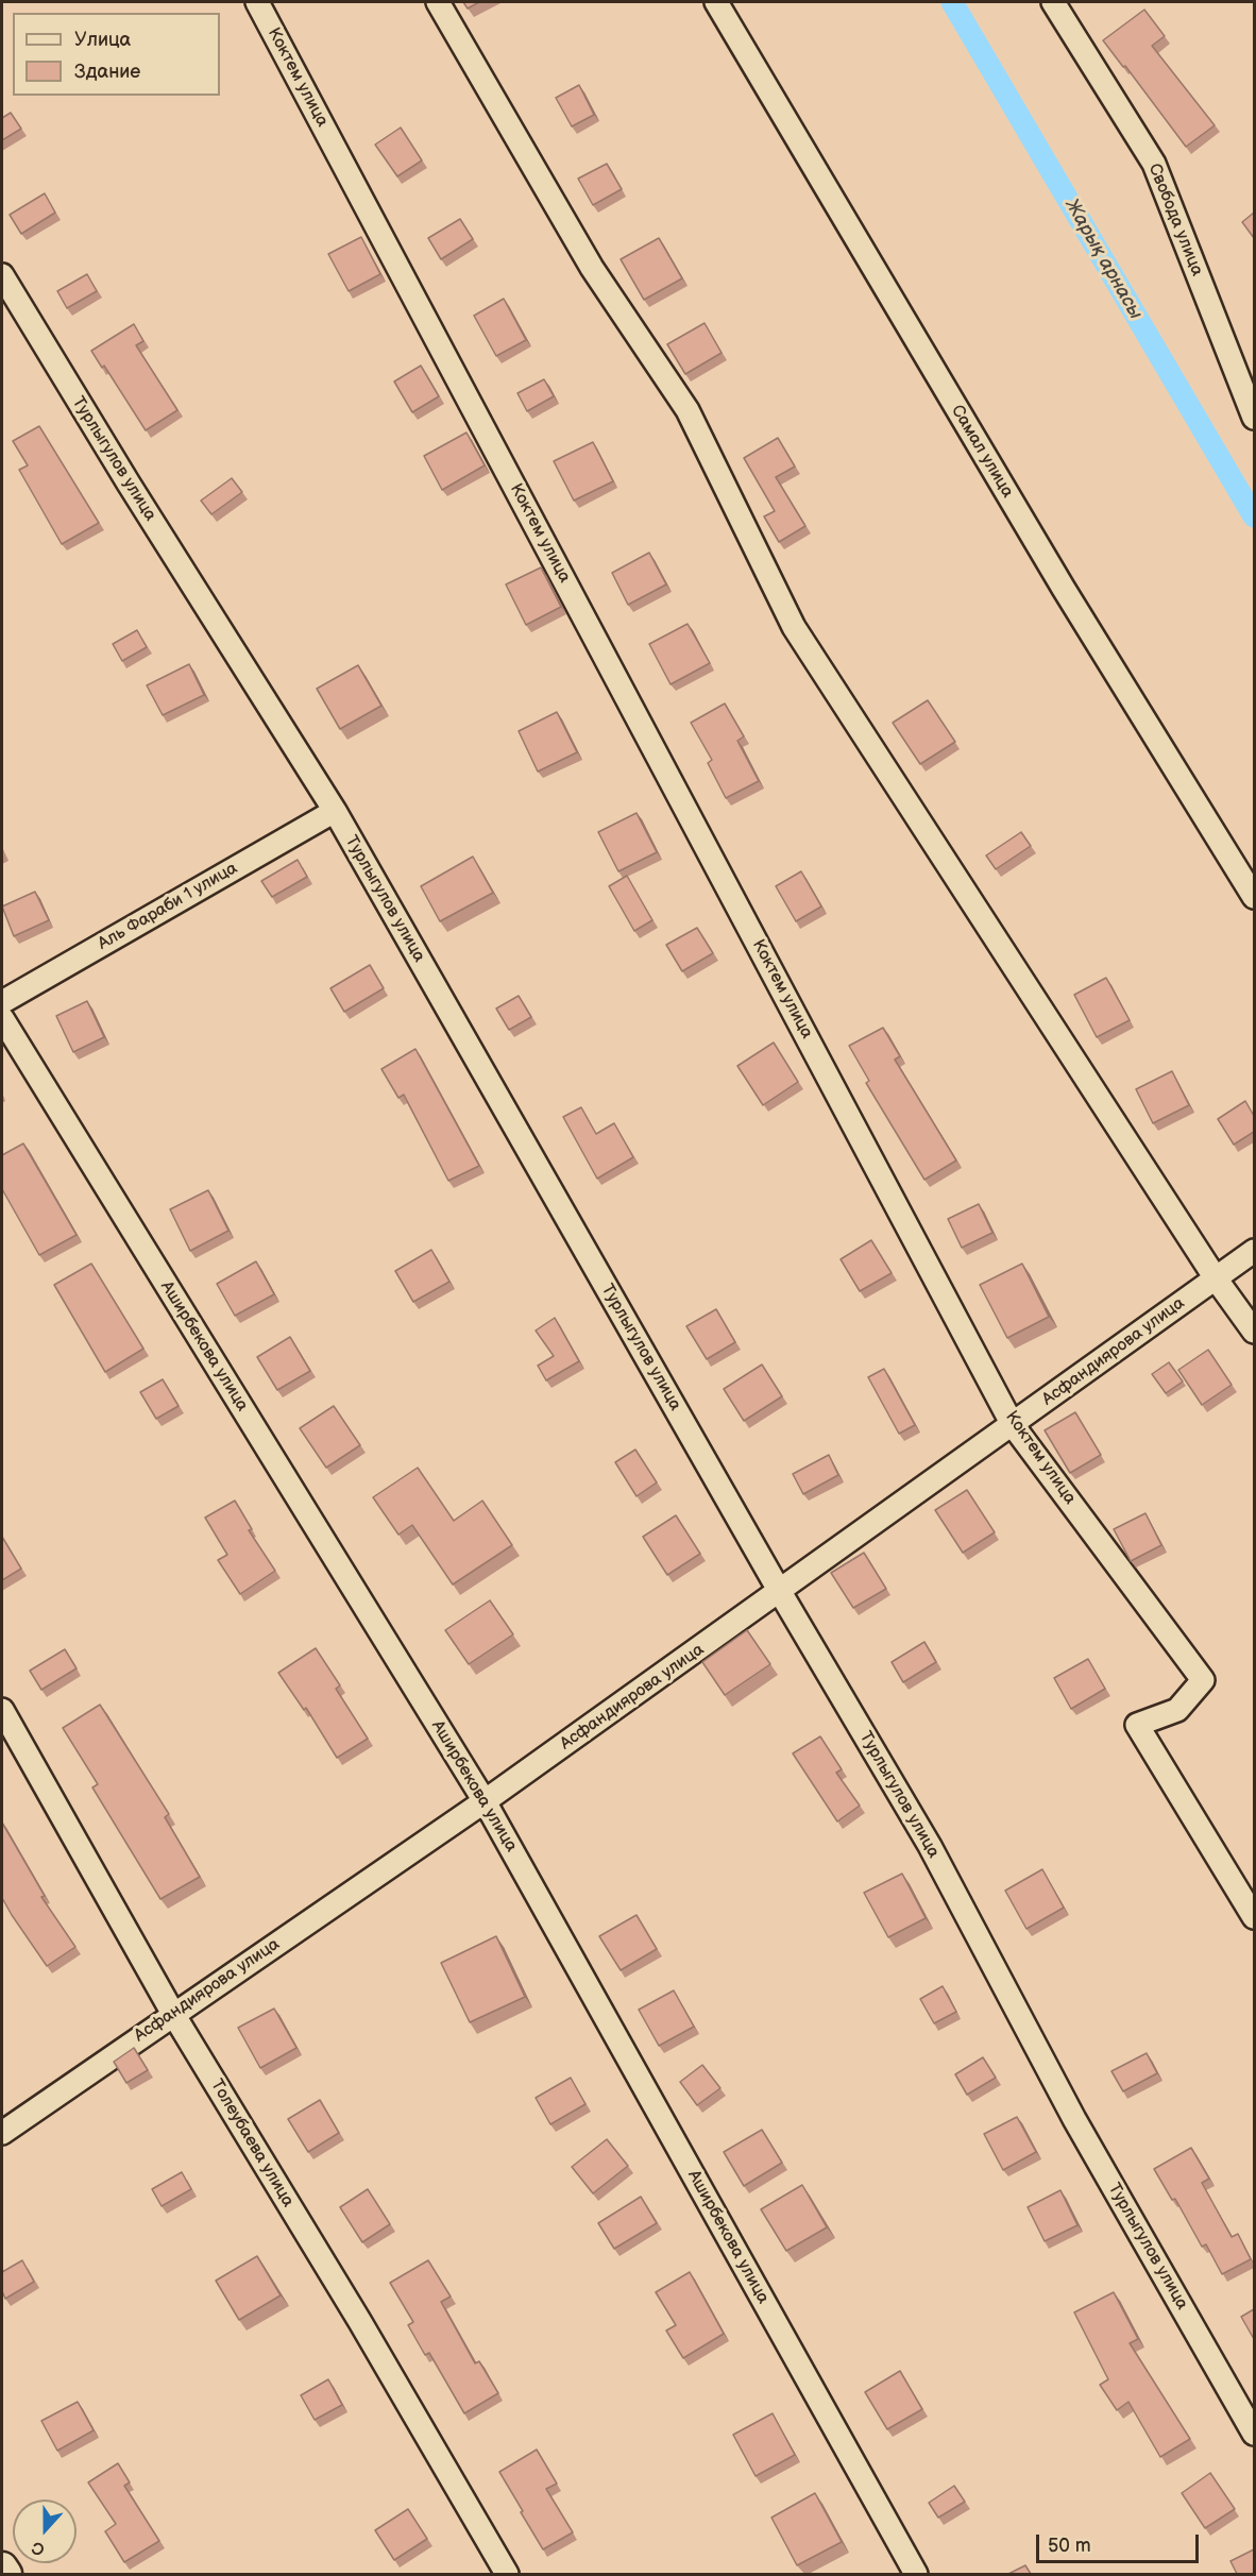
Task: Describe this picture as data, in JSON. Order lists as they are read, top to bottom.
{
  "streets": {
    "street": [
      "Коктем улица",
      "Свобода улица",
      "Самал улица",
      "Турлыгулов улица",
      "Аль Фараби 1 улица",
      "Аширбекова улица",
      "Асфандиярова улица",
      "Толеубаева улица"
    ]
  },
  "crossings": [
    ["Коктем улица", "Асфандиярова улица"],
    ["Турлыгулов улица", "Аль Фараби 1 улица"],
    ["Турлыгулов улица", "Асфандиярова улица"],
    ["Аширбекова улица", "Асфандиярова улица"],
    ["Асфандиярова улица", "Толеубаева улица"]
  ],
  "water": ["Жарық арнасы"],
  "legend": ["Улица", "Здание"],
  "scale_bar": "50 m",
  "north": "bottom"
}
